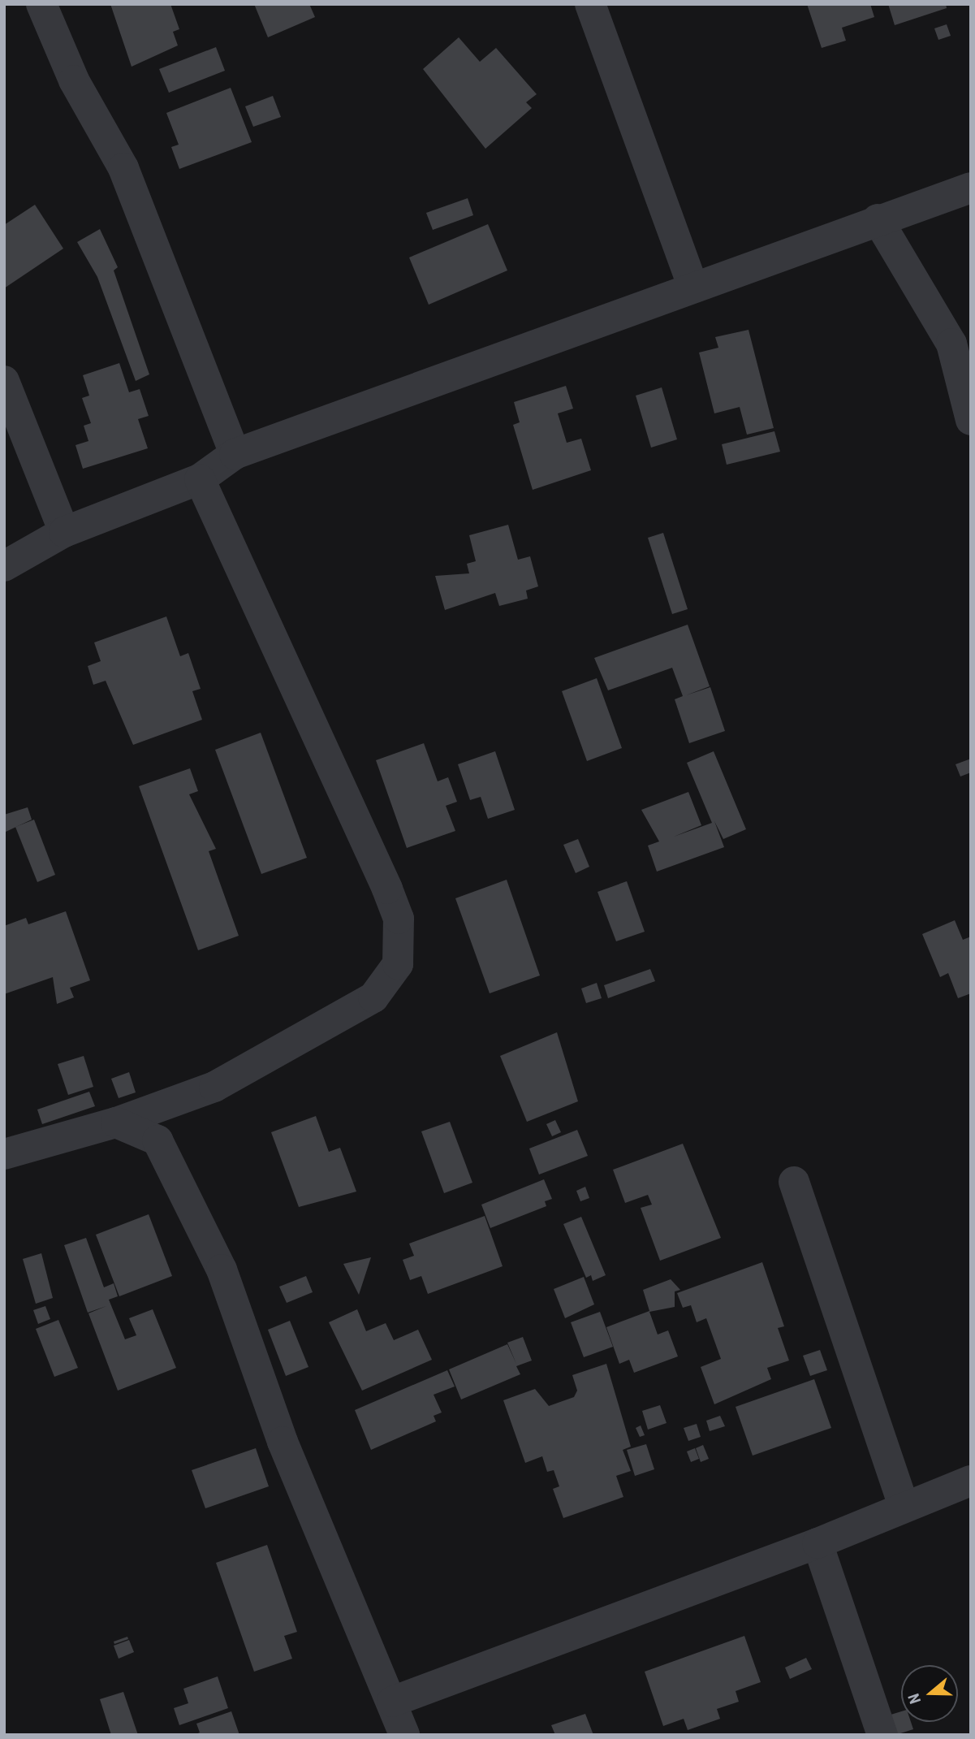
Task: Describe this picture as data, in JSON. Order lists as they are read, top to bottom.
{
  "north": "left"
}
